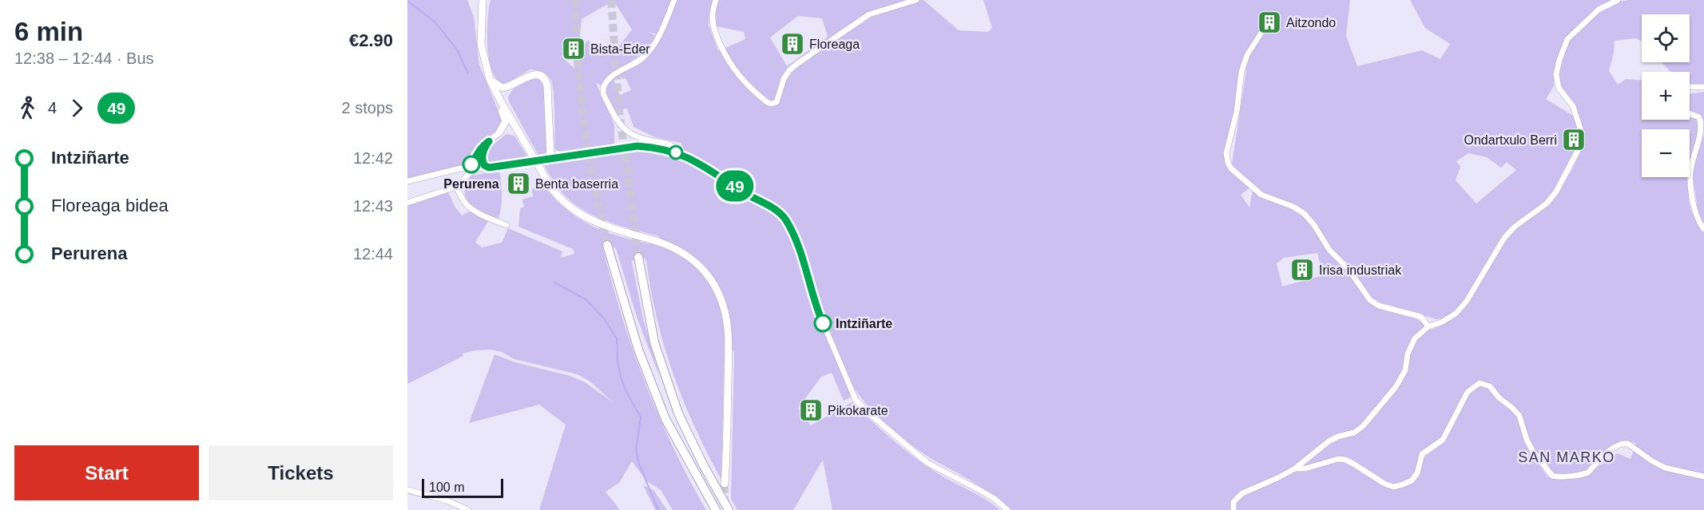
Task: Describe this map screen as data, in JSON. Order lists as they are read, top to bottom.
{
  "districts": ["SAN MARKO"],
  "places": {
    "building": [
      "Aitzondo",
      "Floreaga",
      "Bista-Eder",
      "Ondartxulo Berri",
      "Benta baserria",
      "Irisa industriak",
      "Pikokarate"
    ],
    "other": ["Perurena", "Intziñarte"]
  },
  "lines": ["bus line 49"],
  "scale_bar": "100 m",
  "page": {
    "heading": ["6 min", "12:38 – 12:44 · Bus", "€2.90"],
    "on_map": "49",
    "map_buttons": ["+", "−"],
    "legs": ["4", "49", "2 stops"],
    "list": [
      {
        "name": "Intziñarte",
        "value": "12:42"
      },
      {
        "name": "Floreaga bidea",
        "value": "12:43"
      },
      {
        "name": "Perurena",
        "value": "12:44"
      }
    ],
    "buttons": ["Start", "Tickets"],
    "scale": "100 m"
  }
}
